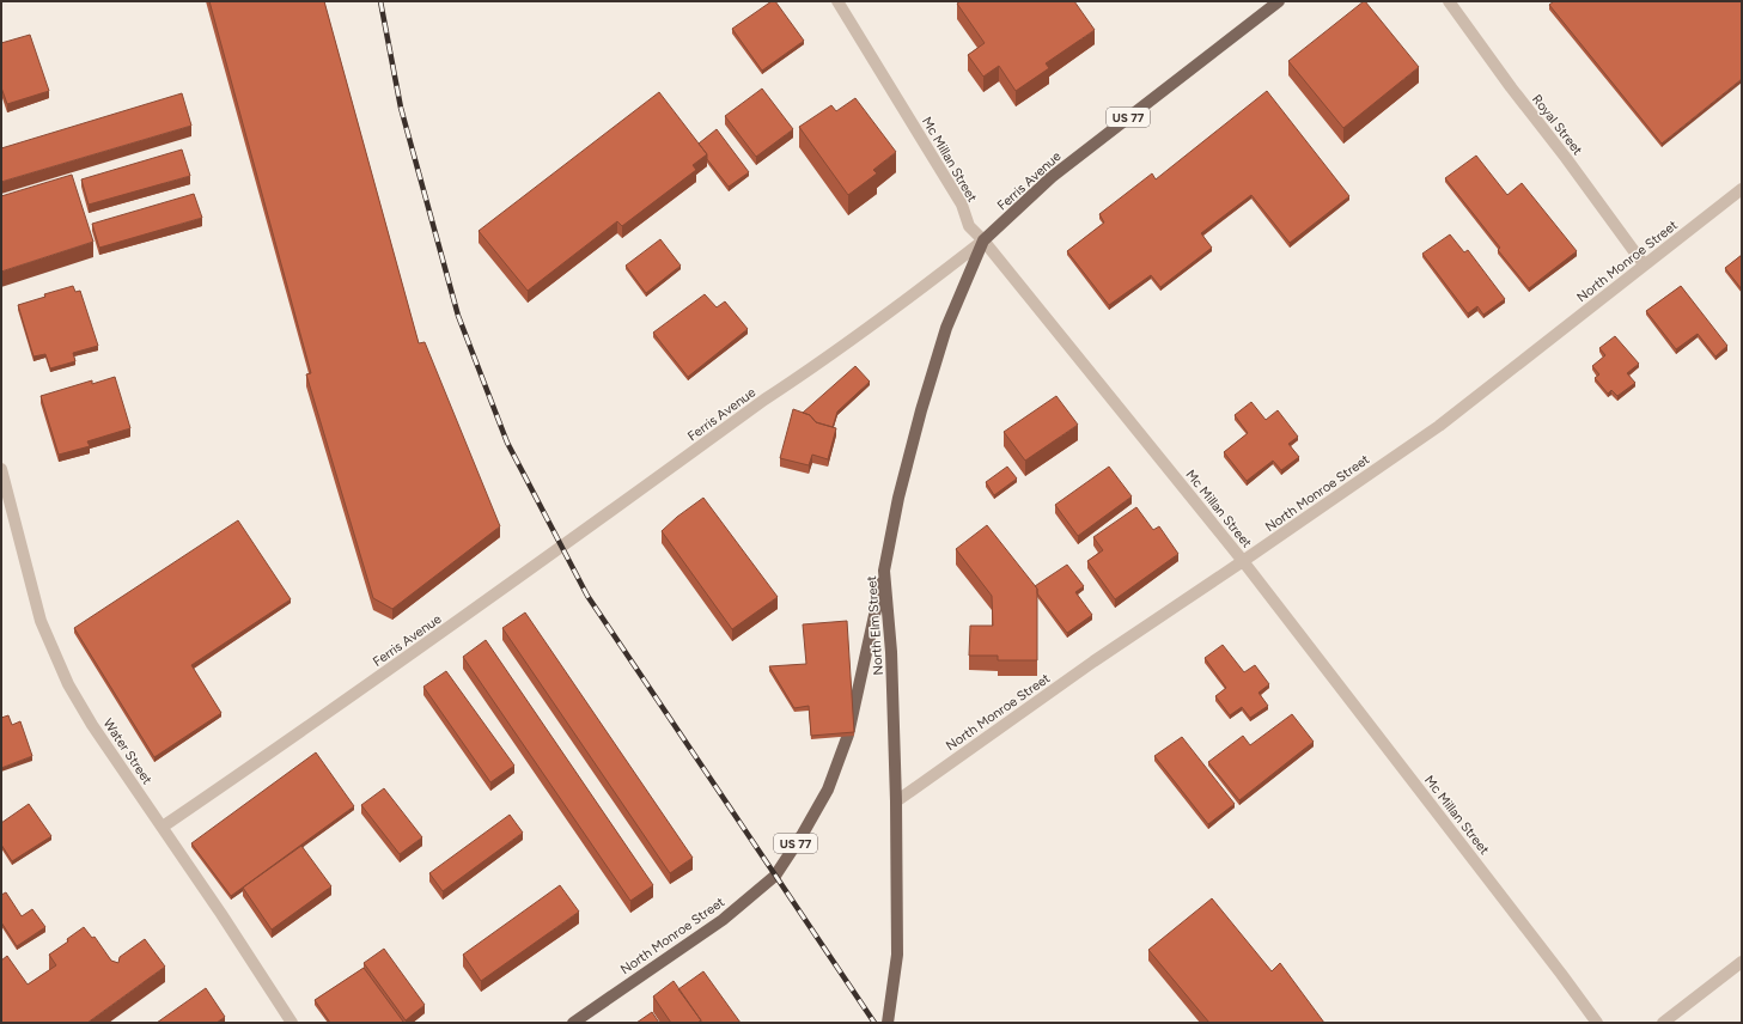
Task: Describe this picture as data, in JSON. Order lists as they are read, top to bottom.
{
  "streets": {
    "main road": [
      "US 77",
      "Ferris Avenue",
      "North Monroe Street",
      "North Elm Street"
    ],
    "street": ["Royal Street", "Mc Millan Street", "Water Street"]
  },
  "crossings": [
    ["Royal Street", "North Monroe Street"],
    ["Mc Millan Street", "Ferris Avenue"],
    ["Mc Millan Street", "North Monroe Street"],
    ["Mc Millan Street", "North Elm Street"],
    ["Ferris Avenue", "North Elm Street"],
    ["Ferris Avenue", "Water Street"],
    ["North Monroe Street", "North Elm Street"]
  ]
}
